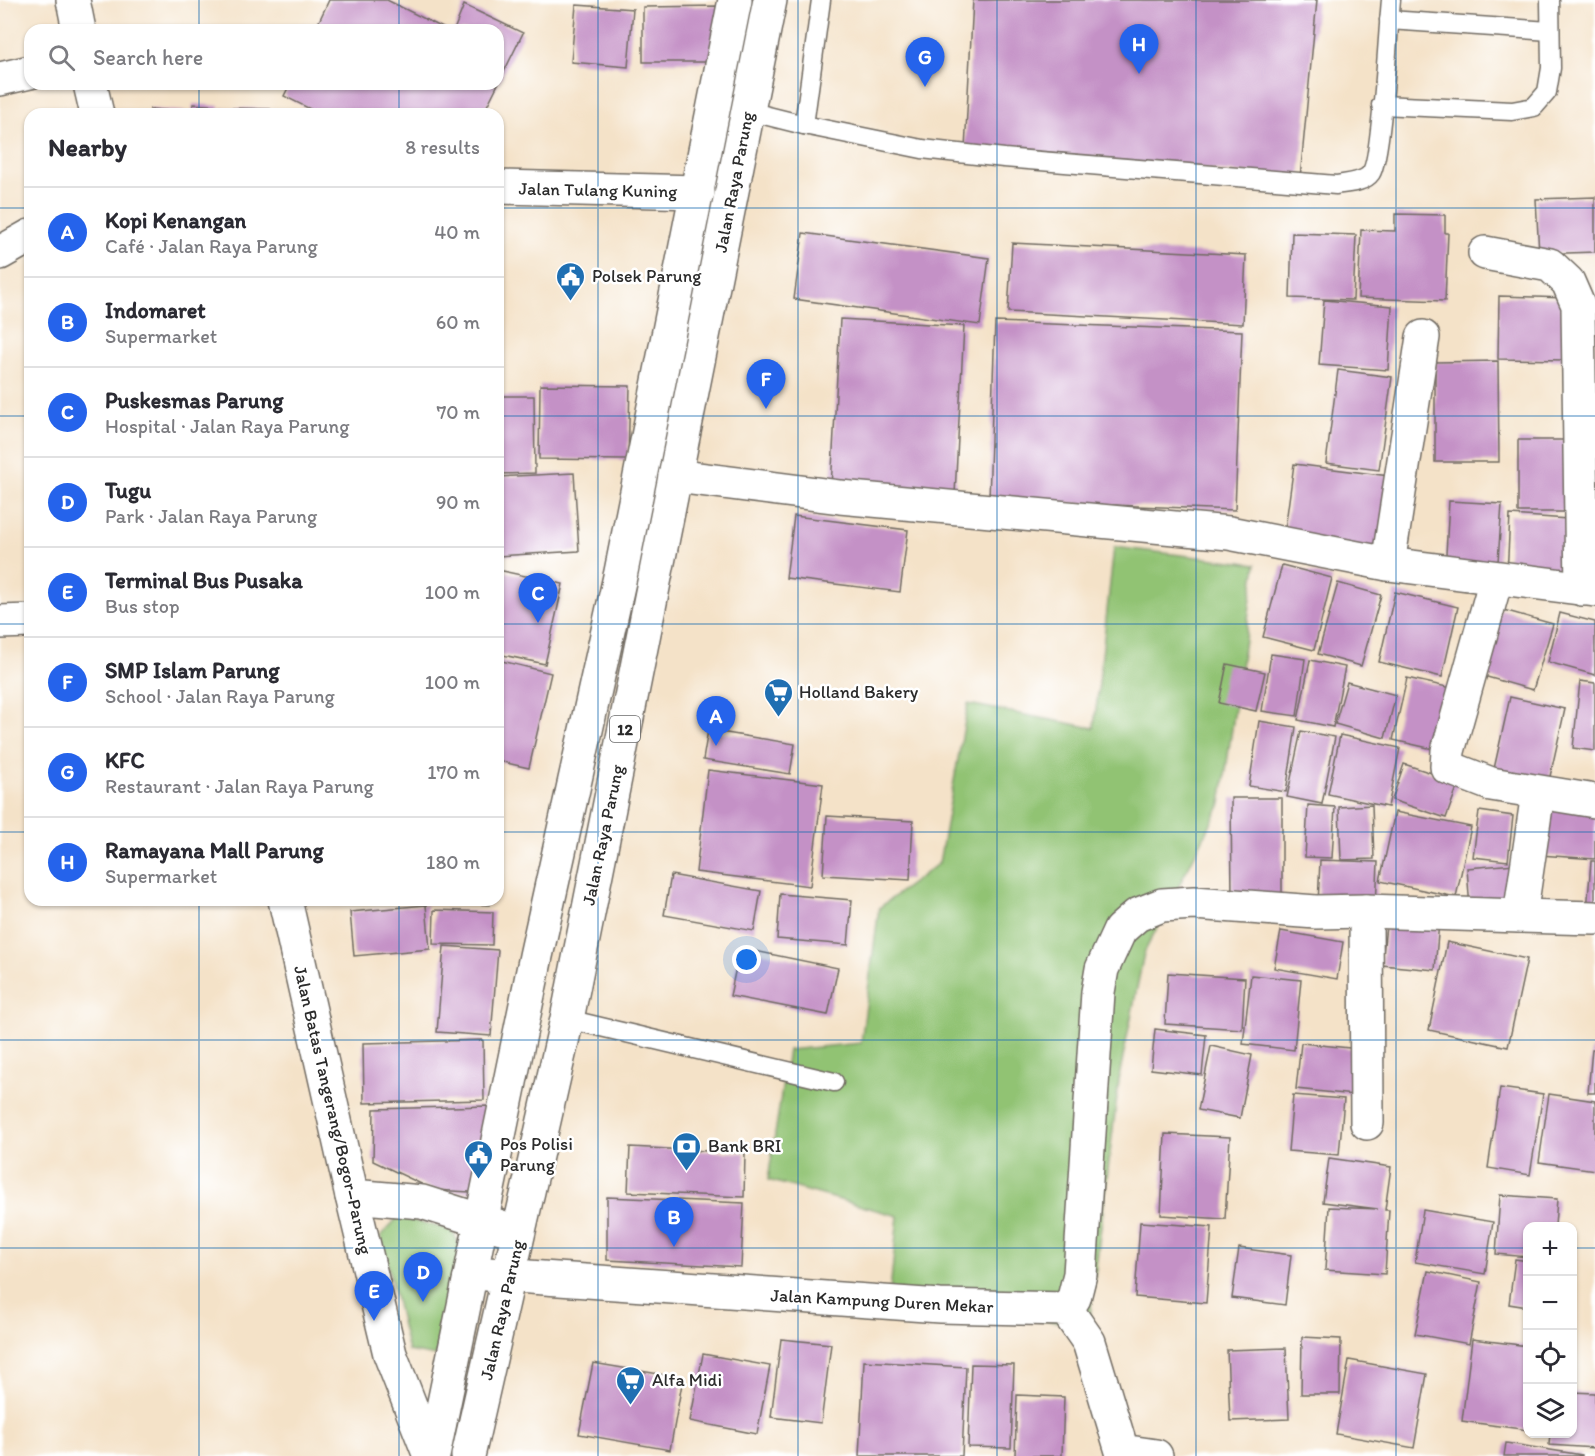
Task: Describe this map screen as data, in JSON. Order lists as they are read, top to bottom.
{
  "streets": {
    "main road": [
      "Jalan Raya Parung",
      "Jalan Tulang Kuning",
      "12",
      "Jalan Batas Tangerang/Bogor–Parung",
      "Jalan Kampung Duren Mekar"
    ]
  },
  "crossings": [
    ["Jalan Raya Parung", "Jalan Tulang Kuning"],
    ["Jalan Raya Parung", "Jalan Batas Tangerang/Bogor–Parung"],
    ["Jalan Raya Parung", "Jalan Kampung Duren Mekar"]
  ],
  "places": {
    "public building": ["Polsek Parung", "Pos Polisi Parung"],
    "supermarket": ["Holland Bakery", "Alfa Midi"],
    "bank": ["Bank BRI"]
  },
  "page": {
    "pins": [
      "H",
      "G",
      "F",
      "C",
      "A",
      "B",
      "D",
      "E"
    ],
    "search": "Search here",
    "heading": ["Nearby", "8 results"],
    "list": [
      {
        "mark": "A",
        "name": "Kopi Kenangan",
        "note": "Café · Jalan Raya Parung",
        "value": "40 m"
      },
      {
        "mark": "B",
        "name": "Indomaret",
        "note": "Supermarket",
        "value": "60 m"
      },
      {
        "mark": "C",
        "name": "Puskesmas Parung",
        "note": "Hospital · Jalan Raya Parung",
        "value": "70 m"
      },
      {
        "mark": "D",
        "name": "Tugu",
        "note": "Park · Jalan Raya Parung",
        "value": "90 m"
      },
      {
        "mark": "E",
        "name": "Terminal Bus Pusaka",
        "note": "Bus stop",
        "value": "100 m"
      },
      {
        "mark": "F",
        "name": "SMP Islam Parung",
        "note": "School · Jalan Raya Parung",
        "value": "100 m"
      },
      {
        "mark": "G",
        "name": "KFC",
        "note": "Restaurant · Jalan Raya Parung",
        "value": "170 m"
      },
      {
        "mark": "H",
        "name": "Ramayana Mall Parung",
        "note": "Supermarket",
        "value": "180 m"
      }
    ],
    "map_buttons": ["+", "−"]
  }
}
